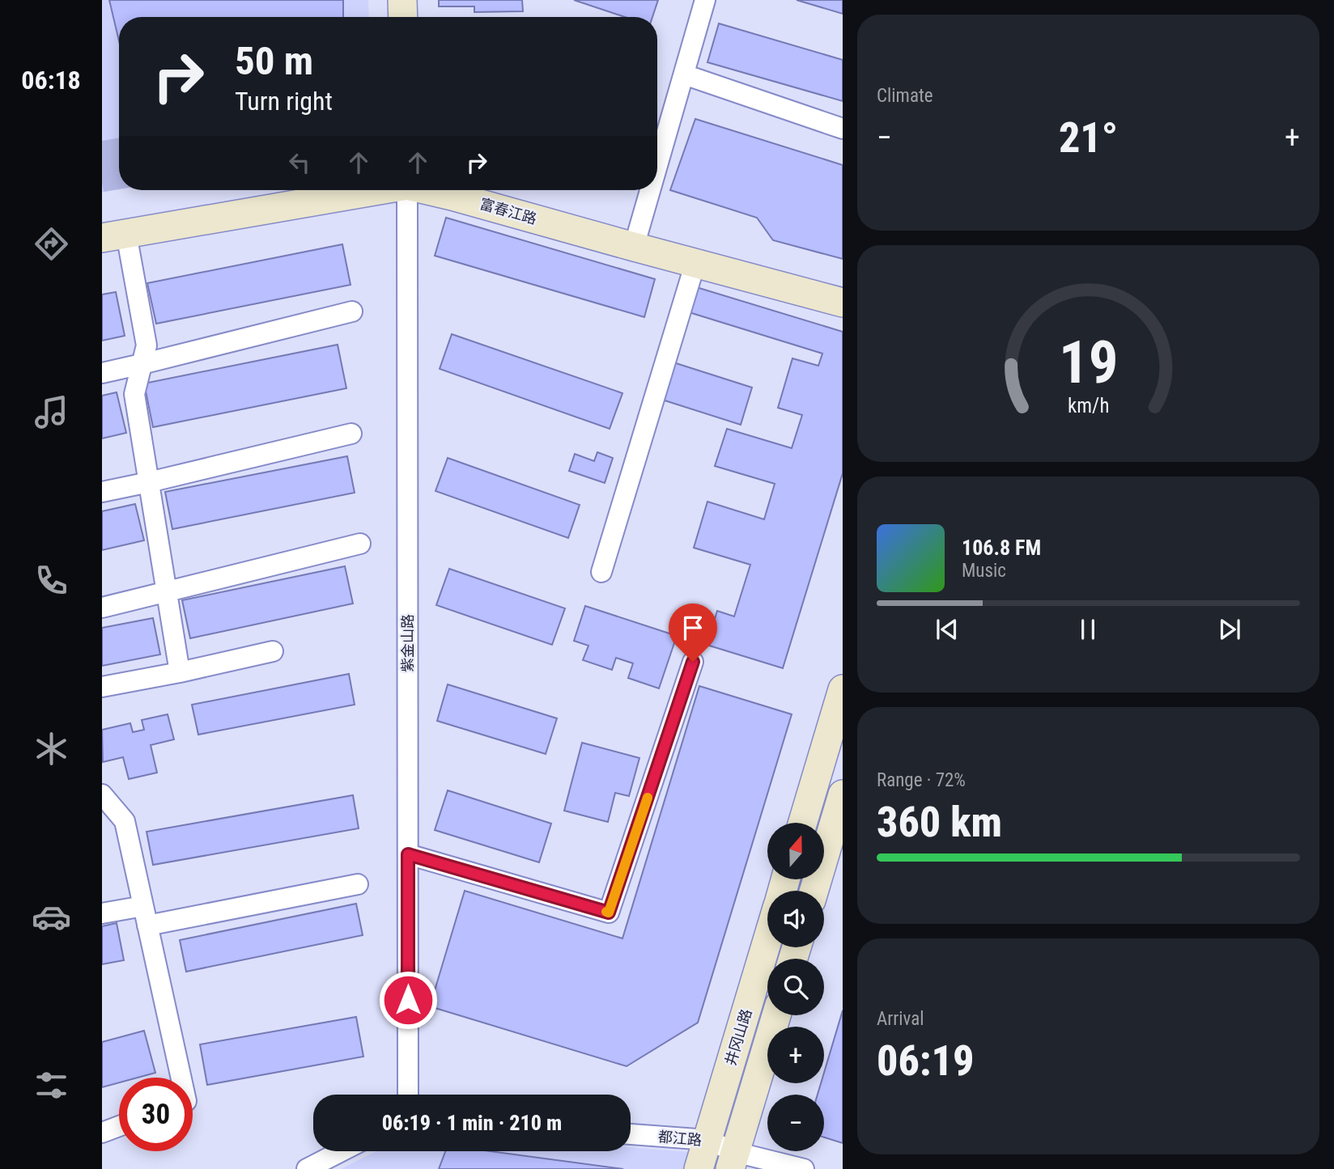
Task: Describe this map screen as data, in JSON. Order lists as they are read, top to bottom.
{
  "streets": {
    "street": [
      "富春江路",
      "紫金山路",
      "井冈山路",
      "都江路"
    ]
  },
  "crossings": [
    ["井冈山路", "都江路"]
  ],
  "north": "top",
  "page": {
    "tabs": "06:18",
    "tile": [
      "Climate",
      ["Range · 72%", "360 km"],
      ["Arrival", "06:19"]
    ],
    "turn": ["50 m", "Turn right"],
    "heat": ["−", "21°", "+"],
    "song": ["106.8 FM", "Music"],
    "map_buttons": ["+", "−"],
    "limit": "30",
    "trip": "06:19 · 1 min · 210 m",
    "gauge": ["19", "km/h"]
  }
}
